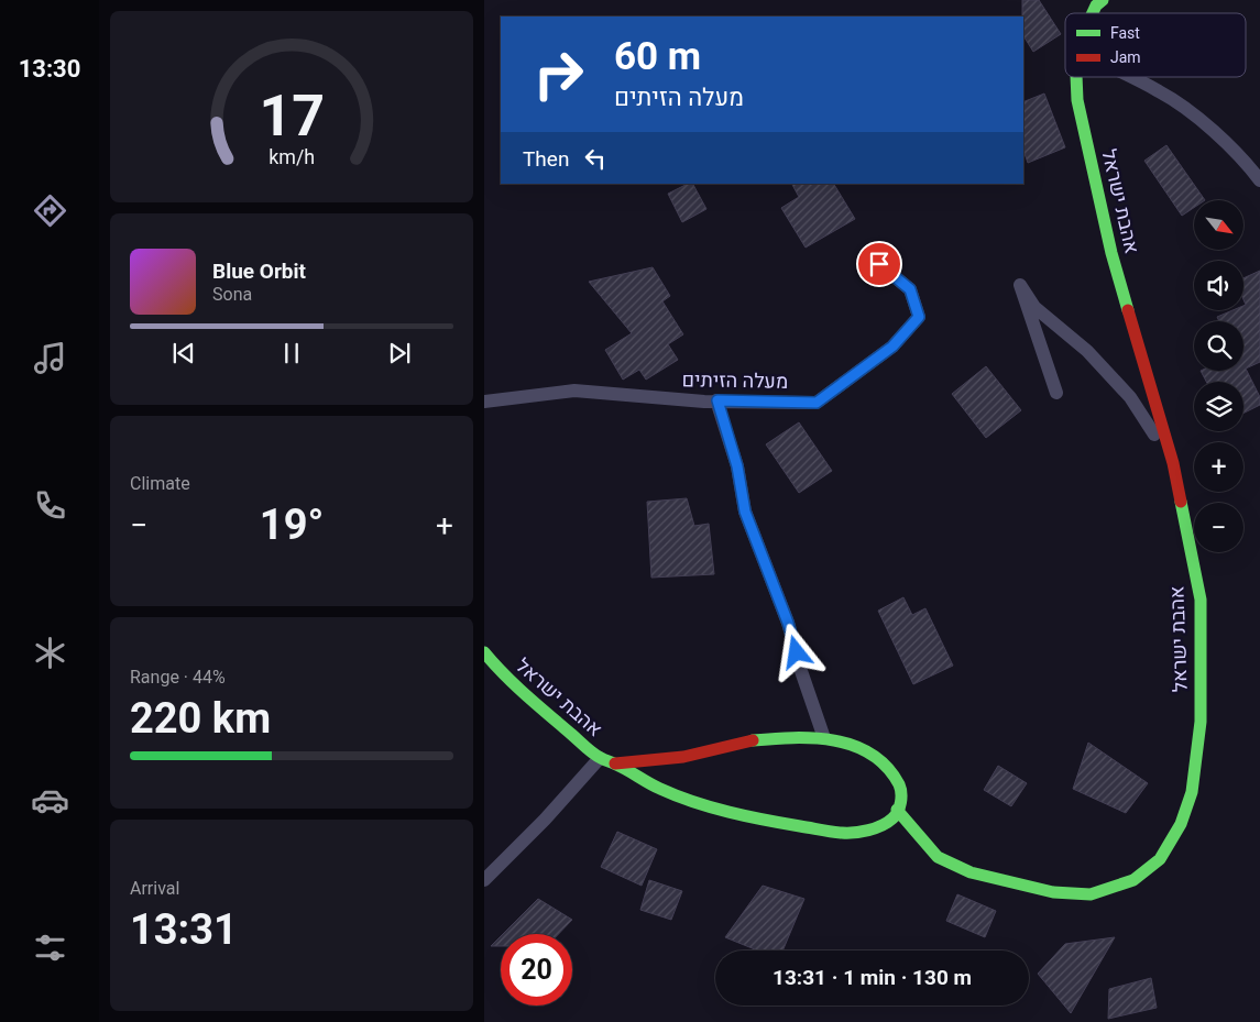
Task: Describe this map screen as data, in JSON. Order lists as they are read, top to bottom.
{
  "streets": {
    "street": ["אהבת ישראל"],
    "lane": ["מעלה הזיתים"]
  },
  "legend": ["Fast", "Jam"],
  "north": "bottom right",
  "page": {
    "tabs": "13:30",
    "turn": ["60 m", "מעלה הזיתים"],
    "then": "Then",
    "map_buttons": ["+", "−"],
    "song": ["Blue Orbit", "Sona"],
    "tile": [
      "Climate",
      ["Range · 44%", "220 km"],
      ["Arrival", "13:31"]
    ],
    "heat": ["−", "19°", "+"],
    "limit": "20",
    "trip": "13:31 · 1 min · 130 m",
    "gauge": ["17", "km/h"]
  }
}
